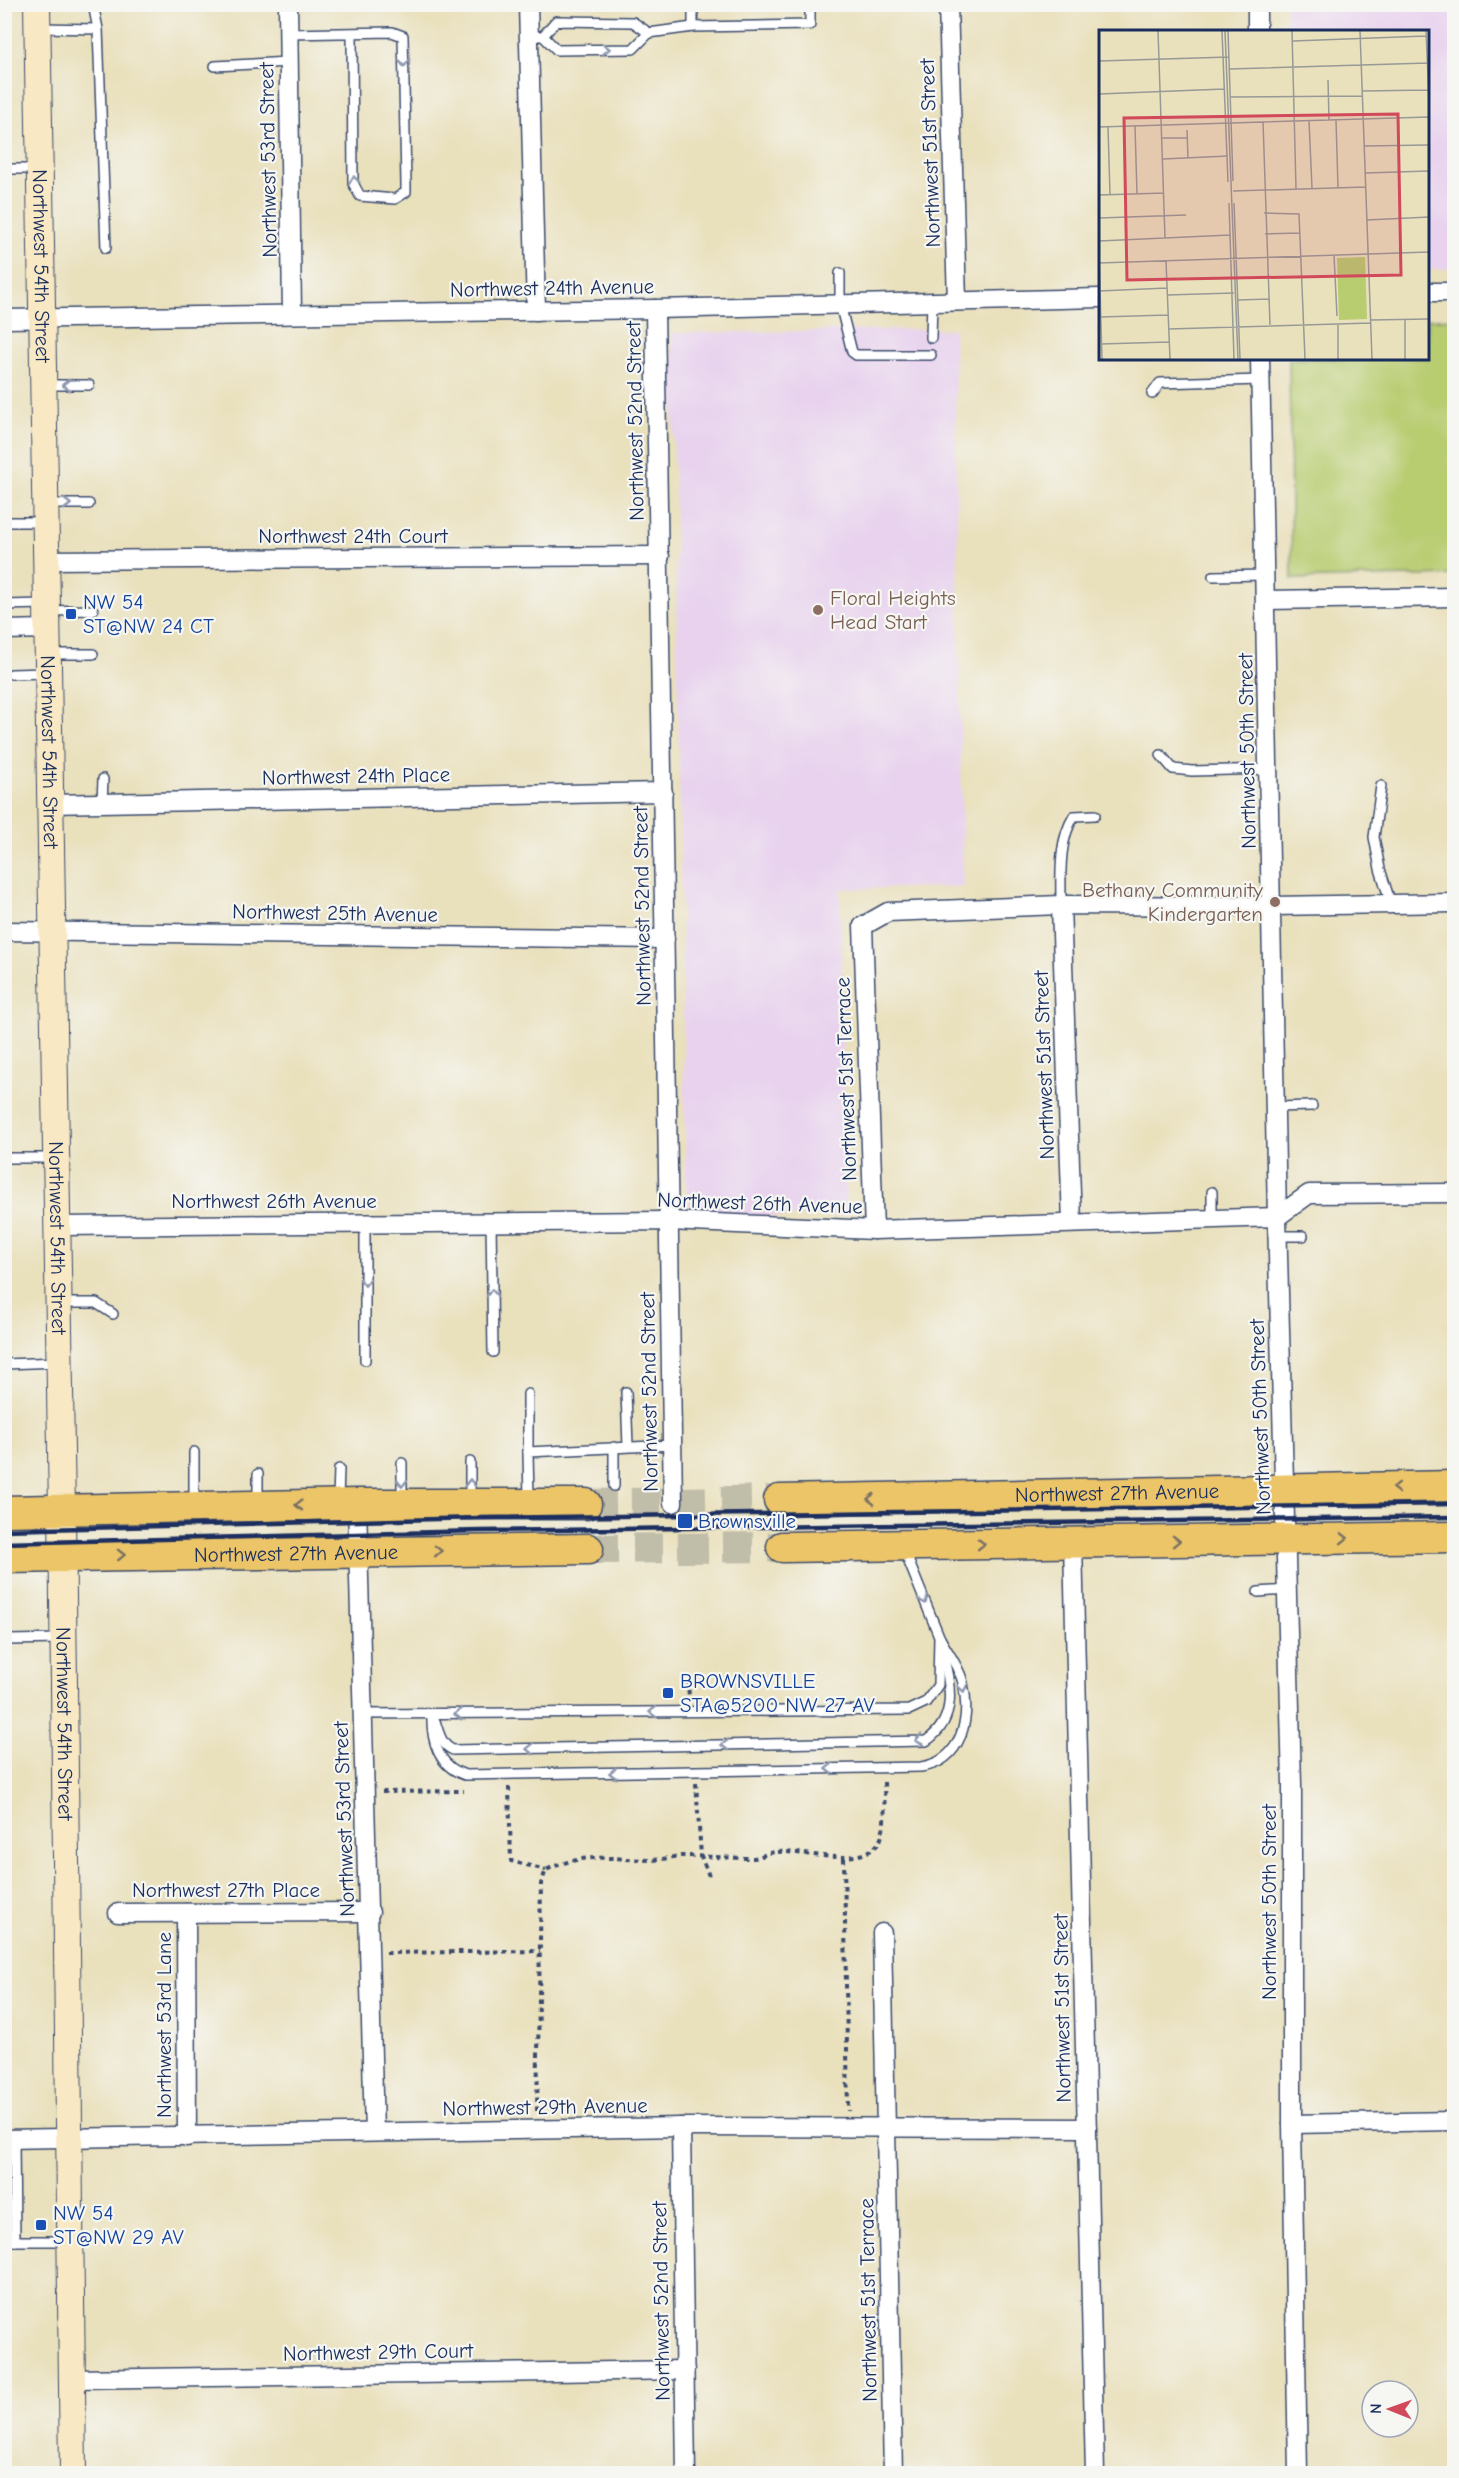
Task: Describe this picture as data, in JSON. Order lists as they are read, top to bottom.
{
  "streets": {
    "main road": ["Northwest 54th Street", "Northwest 27th Avenue"],
    "street": [
      "Northwest 51st Street",
      "Northwest 53rd Street",
      "Northwest 24th Avenue",
      "Northwest 52nd Street",
      "Northwest 24th Court",
      "Northwest 50th Street",
      "Northwest 24th Place",
      "Northwest 25th Avenue",
      "Northwest 51st Terrace",
      "Northwest 26th Avenue",
      "Northwest 27th Place",
      "Northwest 53rd Lane",
      "Northwest 29th Avenue",
      "Northwest 29th Court"
    ]
  },
  "crossings": [
    ["Northwest 51st Street", "Northwest 24th Avenue"],
    ["Northwest 51st Street", "Northwest 51st Terrace"],
    ["Northwest 51st Street", "Northwest 26th Avenue"],
    ["Northwest 51st Street", "Northwest 29th Avenue"],
    ["Northwest 53rd Street", "Northwest 24th Avenue"],
    ["Northwest 53rd Street", "Northwest 27th Avenue"],
    ["Northwest 53rd Street", "Northwest 27th Place"],
    ["Northwest 53rd Street", "Northwest 29th Avenue"],
    ["Northwest 54th Street", "Northwest 24th Avenue"],
    ["Northwest 54th Street", "Northwest 24th Court"],
    ["Northwest 54th Street", "Northwest 24th Place"],
    ["Northwest 54th Street", "Northwest 25th Avenue"],
    ["Northwest 54th Street", "Northwest 26th Avenue"],
    ["Northwest 54th Street", "Northwest 27th Avenue"],
    ["Northwest 54th Street", "Northwest 29th Avenue"],
    ["Northwest 54th Street", "Northwest 29th Court"],
    ["Northwest 24th Avenue", "Northwest 52nd Street"],
    ["Northwest 52nd Street", "Northwest 24th Court"],
    ["Northwest 52nd Street", "Northwest 24th Place"],
    ["Northwest 52nd Street", "Northwest 25th Avenue"],
    ["Northwest 52nd Street", "Northwest 26th Avenue"],
    ["Northwest 52nd Street", "Northwest 29th Avenue"],
    ["Northwest 52nd Street", "Northwest 29th Court"],
    ["Northwest 50th Street", "Northwest 26th Avenue"],
    ["Northwest 50th Street", "Northwest 27th Avenue"],
    ["Northwest 51st Terrace", "Northwest 26th Avenue"],
    ["Northwest 51st Terrace", "Northwest 29th Avenue"],
    ["Northwest 27th Place", "Northwest 53rd Lane"],
    ["Northwest 53rd Lane", "Northwest 29th Avenue"]
  ],
  "places": {
    "other": ["Floral Heights Head Start", "Bethany Community Kindergarten"],
    "transit": [
      "NW 54 ST@NW 24 CT",
      "Brownsville",
      "BROWNSVILLE STA@5200 NW 27 AV",
      "NW 54 ST@NW 29 AV"
    ]
  },
  "north": "left"
}
